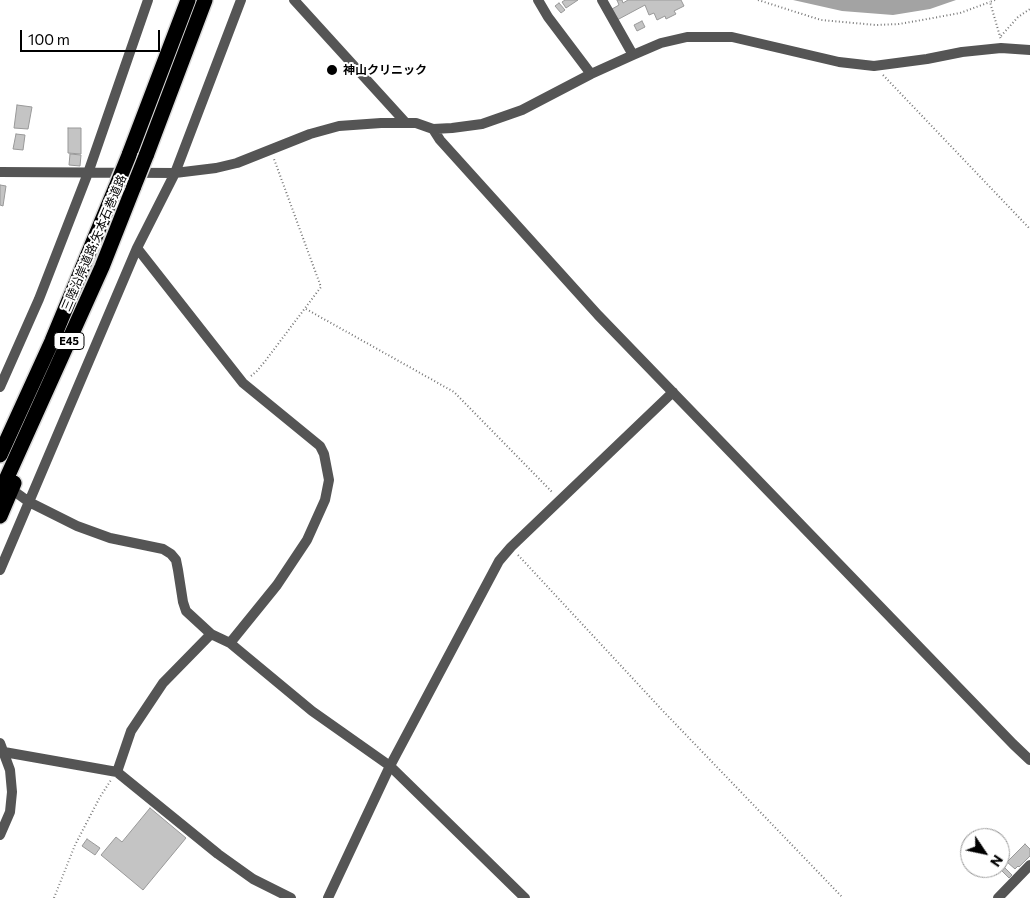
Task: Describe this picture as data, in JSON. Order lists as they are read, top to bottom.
{
  "streets": {
    "highway": ["三陸沿岸道路;矢本石巻道路", "E45"]
  },
  "places": ["神山クリニック"],
  "scale_bar": "100 m",
  "north": "bottom right"
}
